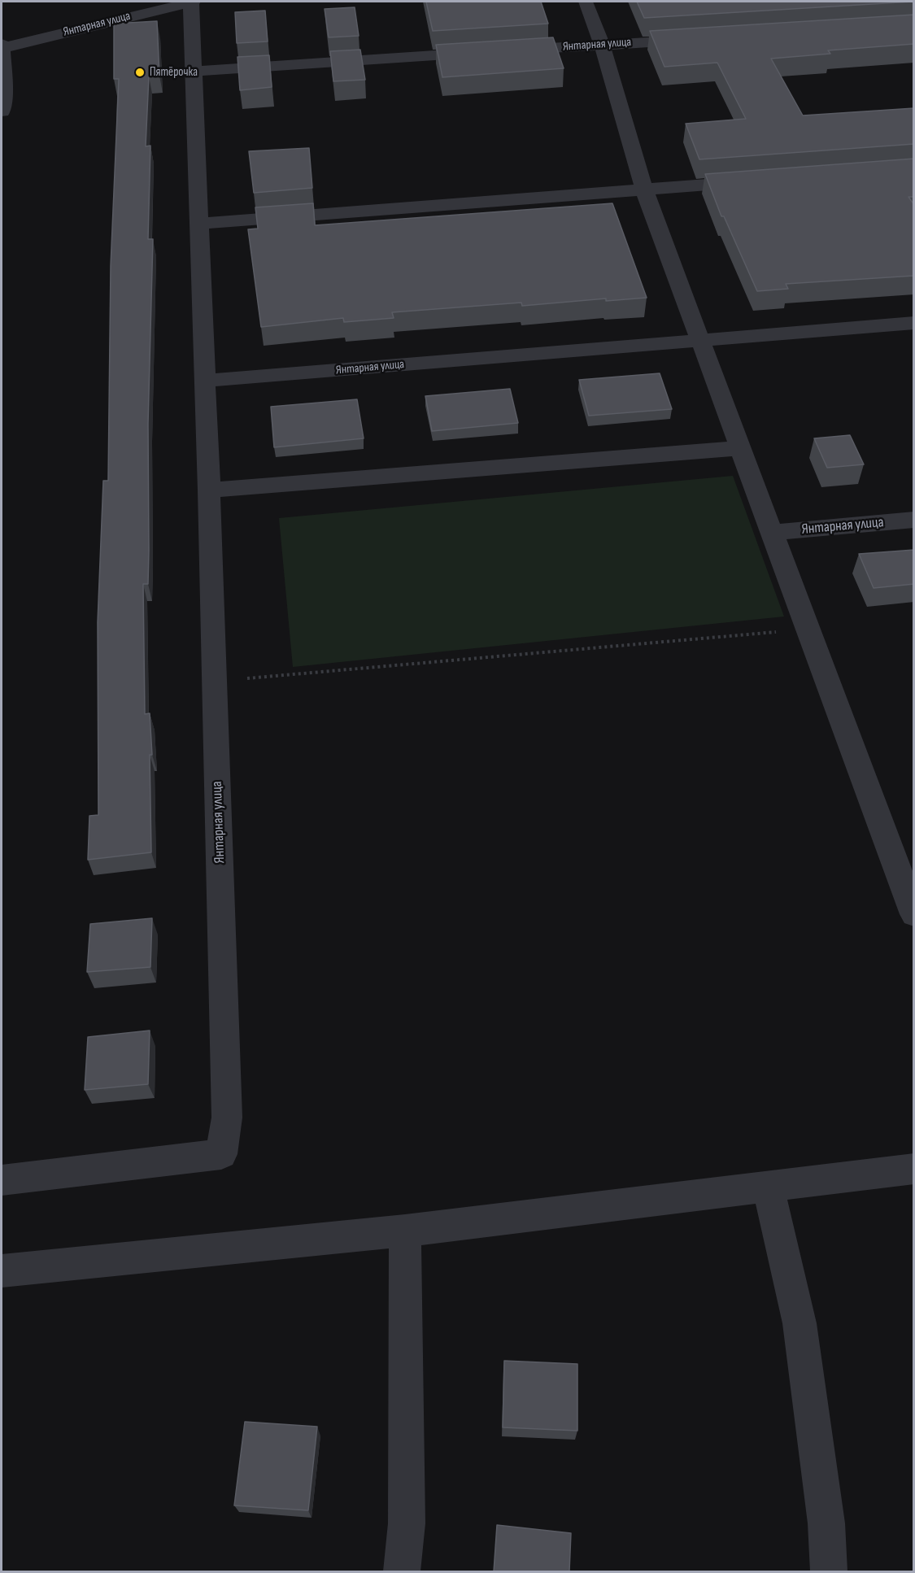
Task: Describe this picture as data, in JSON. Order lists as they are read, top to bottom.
{
  "streets": {
    "street": ["Янтарная улица"]
  },
  "places": ["Пятёрочка"]
}
